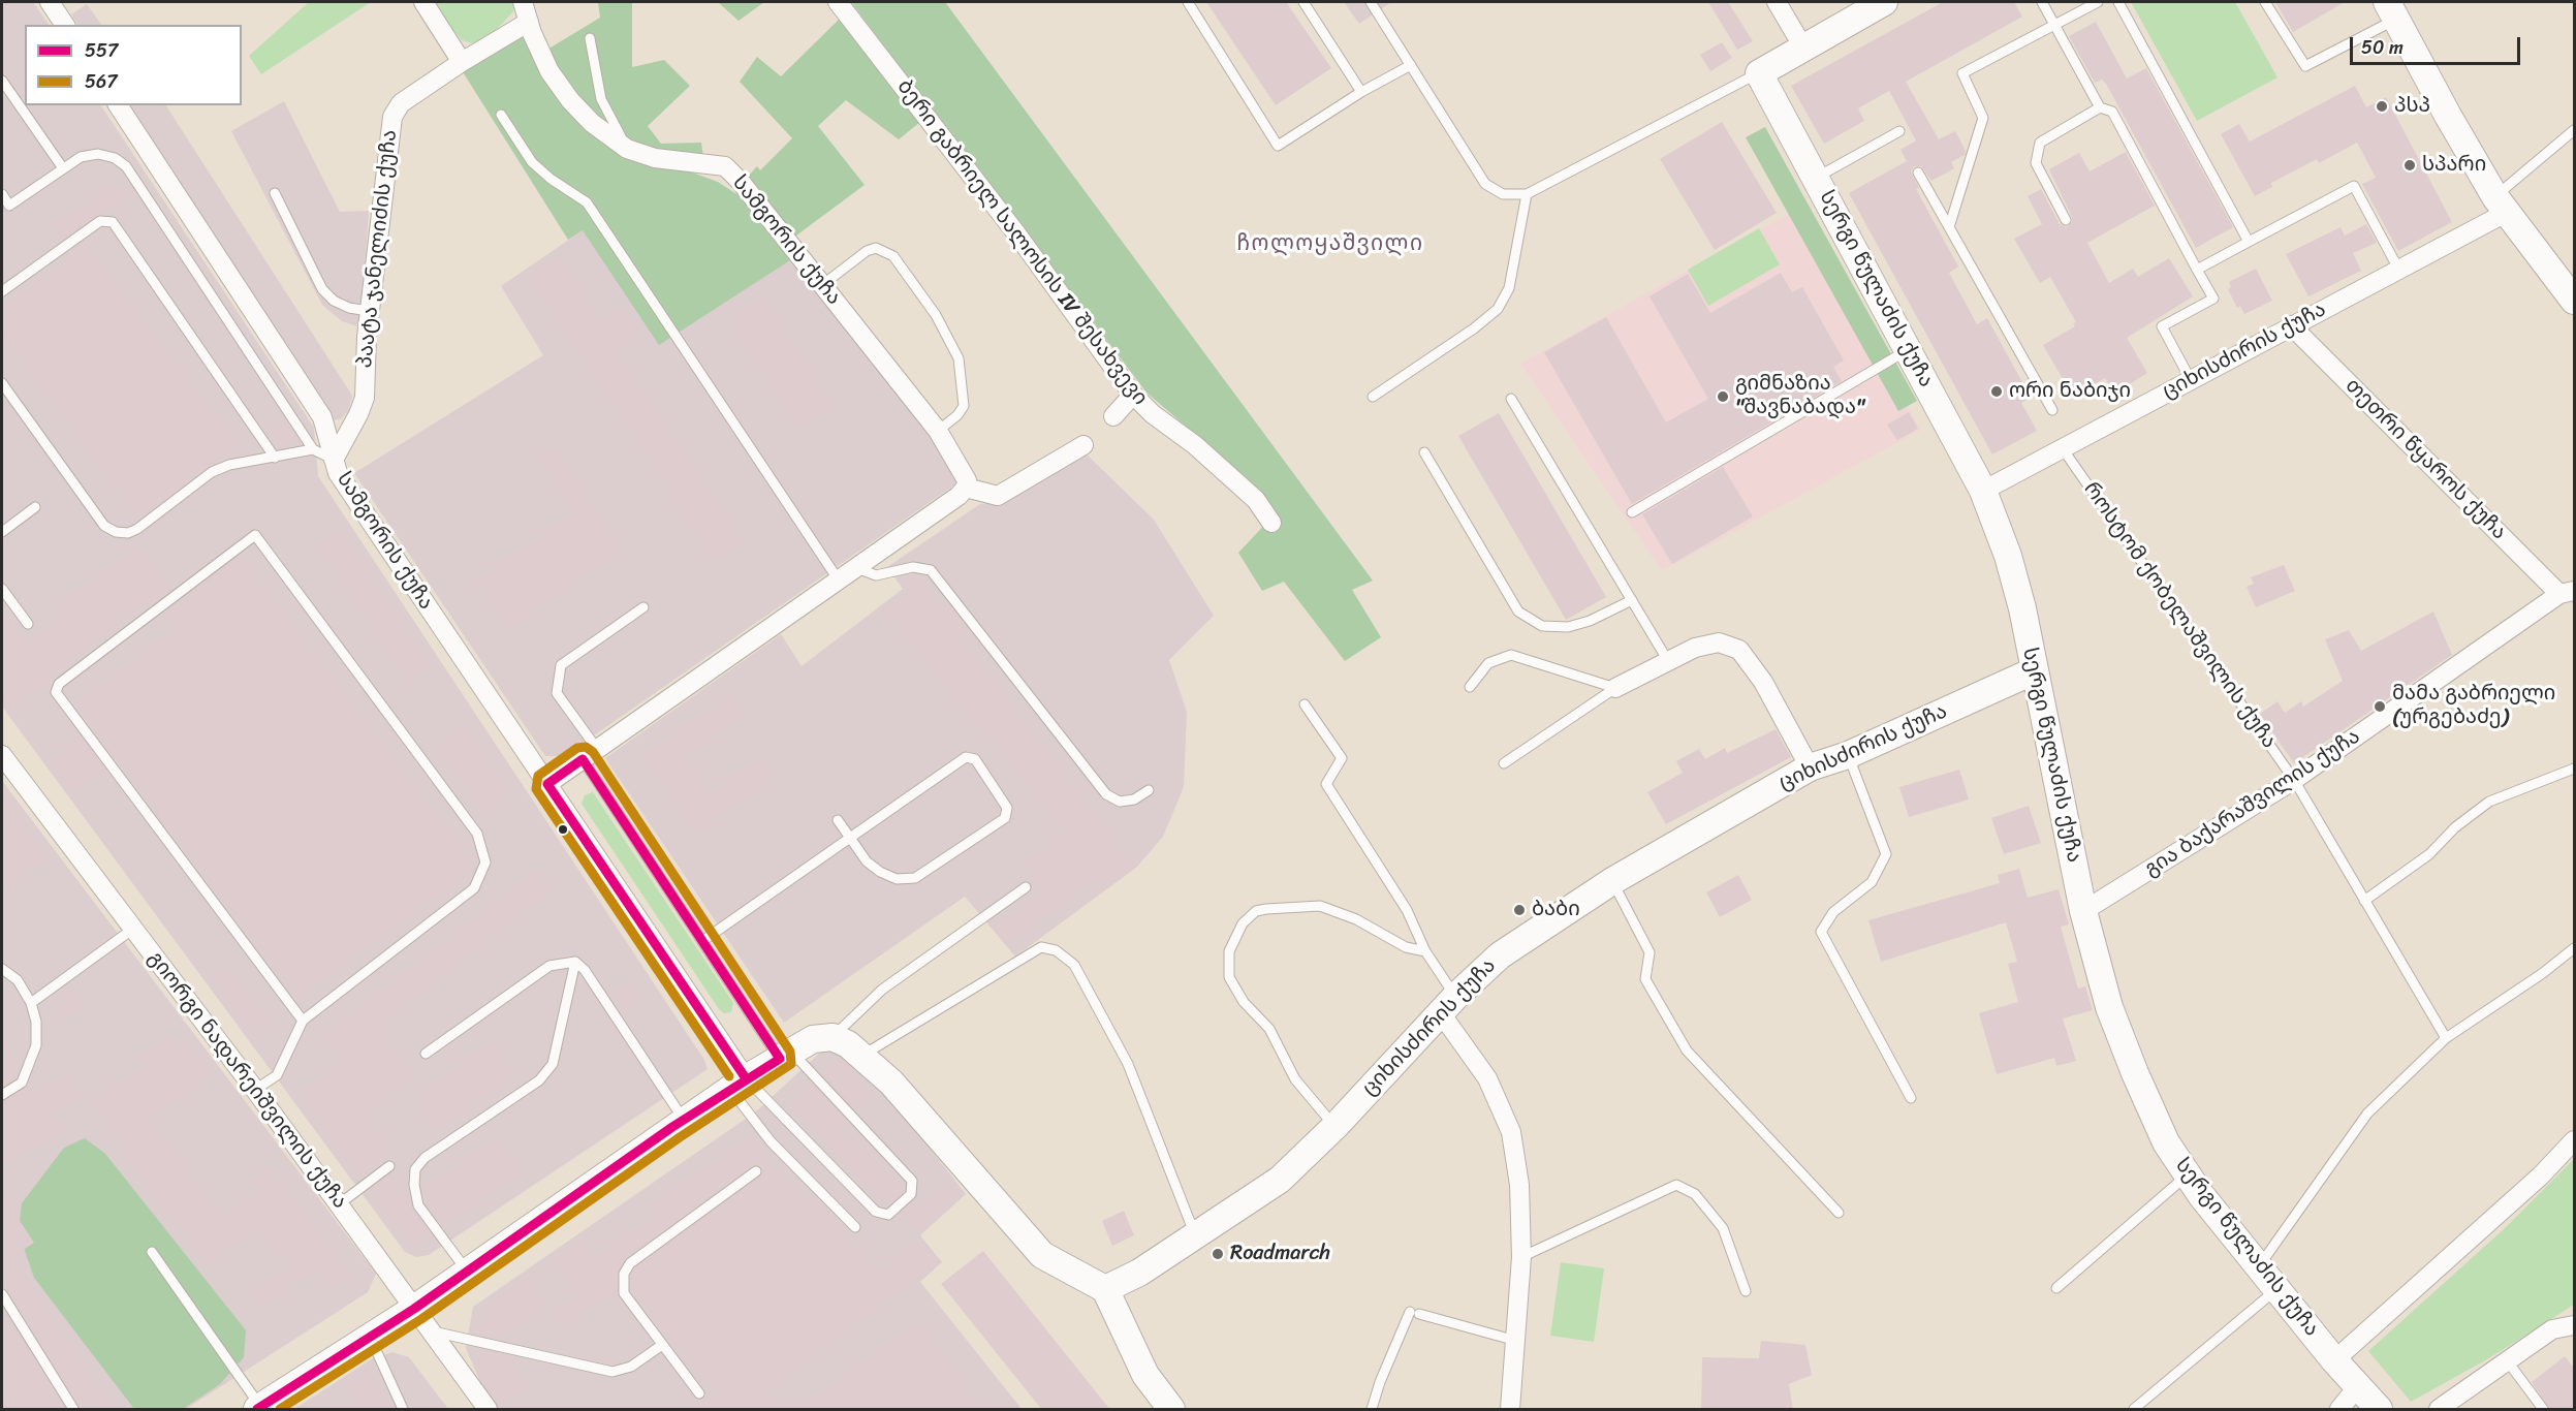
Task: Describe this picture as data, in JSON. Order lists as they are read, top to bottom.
{
  "streets": {
    "street": [
      "სამგორის ქუჩა",
      "ბერი გაბრიელ სალოსის IV შესახვევი",
      "პაატა ჯანელიძის ქუჩა",
      "სერგი წულაძის ქუჩა",
      "ციხისძირის ქუჩა",
      "თეთრი წყაროს ქუჩა",
      "გია ბაქარაშვილის ქუჩა",
      "გიორგი ნადარეიშვილის ქუჩა"
    ],
    "lane": ["როსტომ ქობელაშვილის ქუჩა"]
  },
  "crossings": [
    ["სამგორის ქუჩა", "პაატა ჯანელიძის ქუჩა"],
    ["სერგი წულაძის ქუჩა", "ციხისძირის ქუჩა"],
    ["სერგი წულაძის ქუჩა", "გია ბაქარაშვილის ქუჩა"],
    ["ციხისძირის ქუჩა", "თეთრი წყაროს ქუჩა"],
    ["ციხისძირის ქუჩა", "როსტომ ქობელაშვილის ქუჩა"],
    ["თეთრი წყაროს ქუჩა", "გია ბაქარაშვილის ქუჩა"],
    ["როსტომ ქობელაშვილის ქუჩა", "გია ბაქარაშვილის ქუჩა"]
  ],
  "districts": ["ჩოლოყაშვილი"],
  "places": [
    "პსპ",
    "სპარი",
    "ორი ნაბიჯი",
    "გიმნაზია \"შავნაბადა\"",
    "მამა გაბრიელი (ურგებაძე)",
    "ბაბი",
    "Roadmarch"
  ],
  "lines": ["transit line 567", "transit line 557"],
  "legend": ["557", "567"],
  "scale_bar": "50 m"
}
